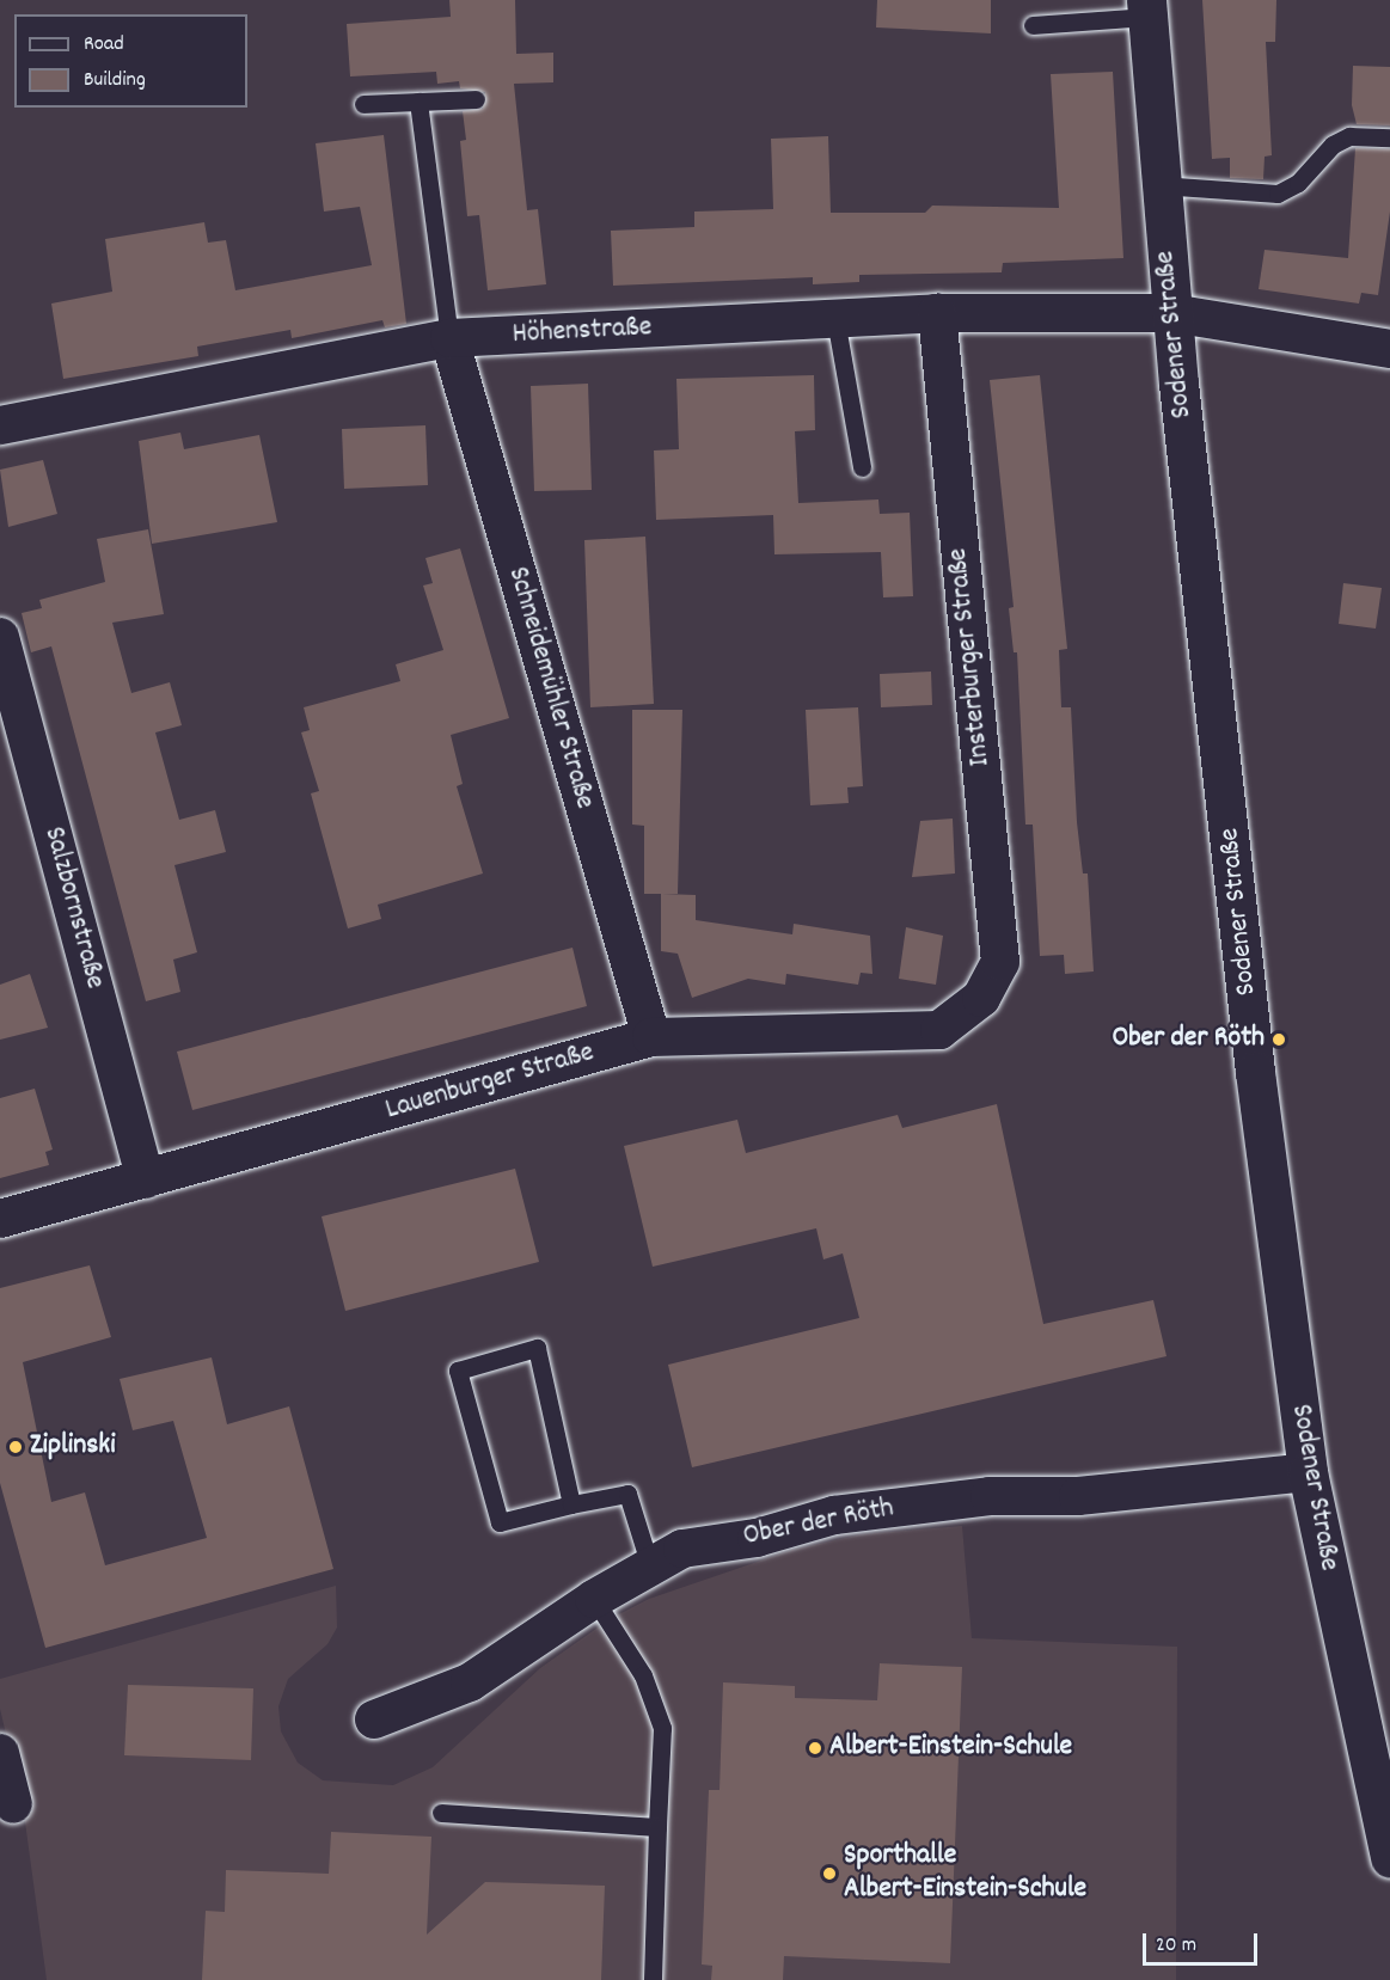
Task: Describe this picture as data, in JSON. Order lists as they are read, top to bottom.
{
  "streets": {
    "street": [
      "Höhenstraße",
      "Sodener Straße",
      "Insterburger Straße",
      "Schneidemühler Straße",
      "Salzbornstraße",
      "Lauenburger Straße",
      "Ober der Röth"
    ]
  },
  "crossings": [
    ["Höhenstraße", "Sodener Straße"],
    ["Höhenstraße", "Insterburger Straße"],
    ["Höhenstraße", "Schneidemühler Straße"],
    ["Sodener Straße", "Ober der Röth"],
    ["Insterburger Straße", "Lauenburger Straße"],
    ["Schneidemühler Straße", "Lauenburger Straße"],
    ["Salzbornstraße", "Lauenburger Straße"]
  ],
  "places": [
    "Ober der Röth",
    "Ziplinski",
    "Albert-Einstein-Schule",
    "Sporthalle Albert-Einstein-Schule"
  ],
  "legend": ["Road", "Building"],
  "scale_bar": "20 m"
}
